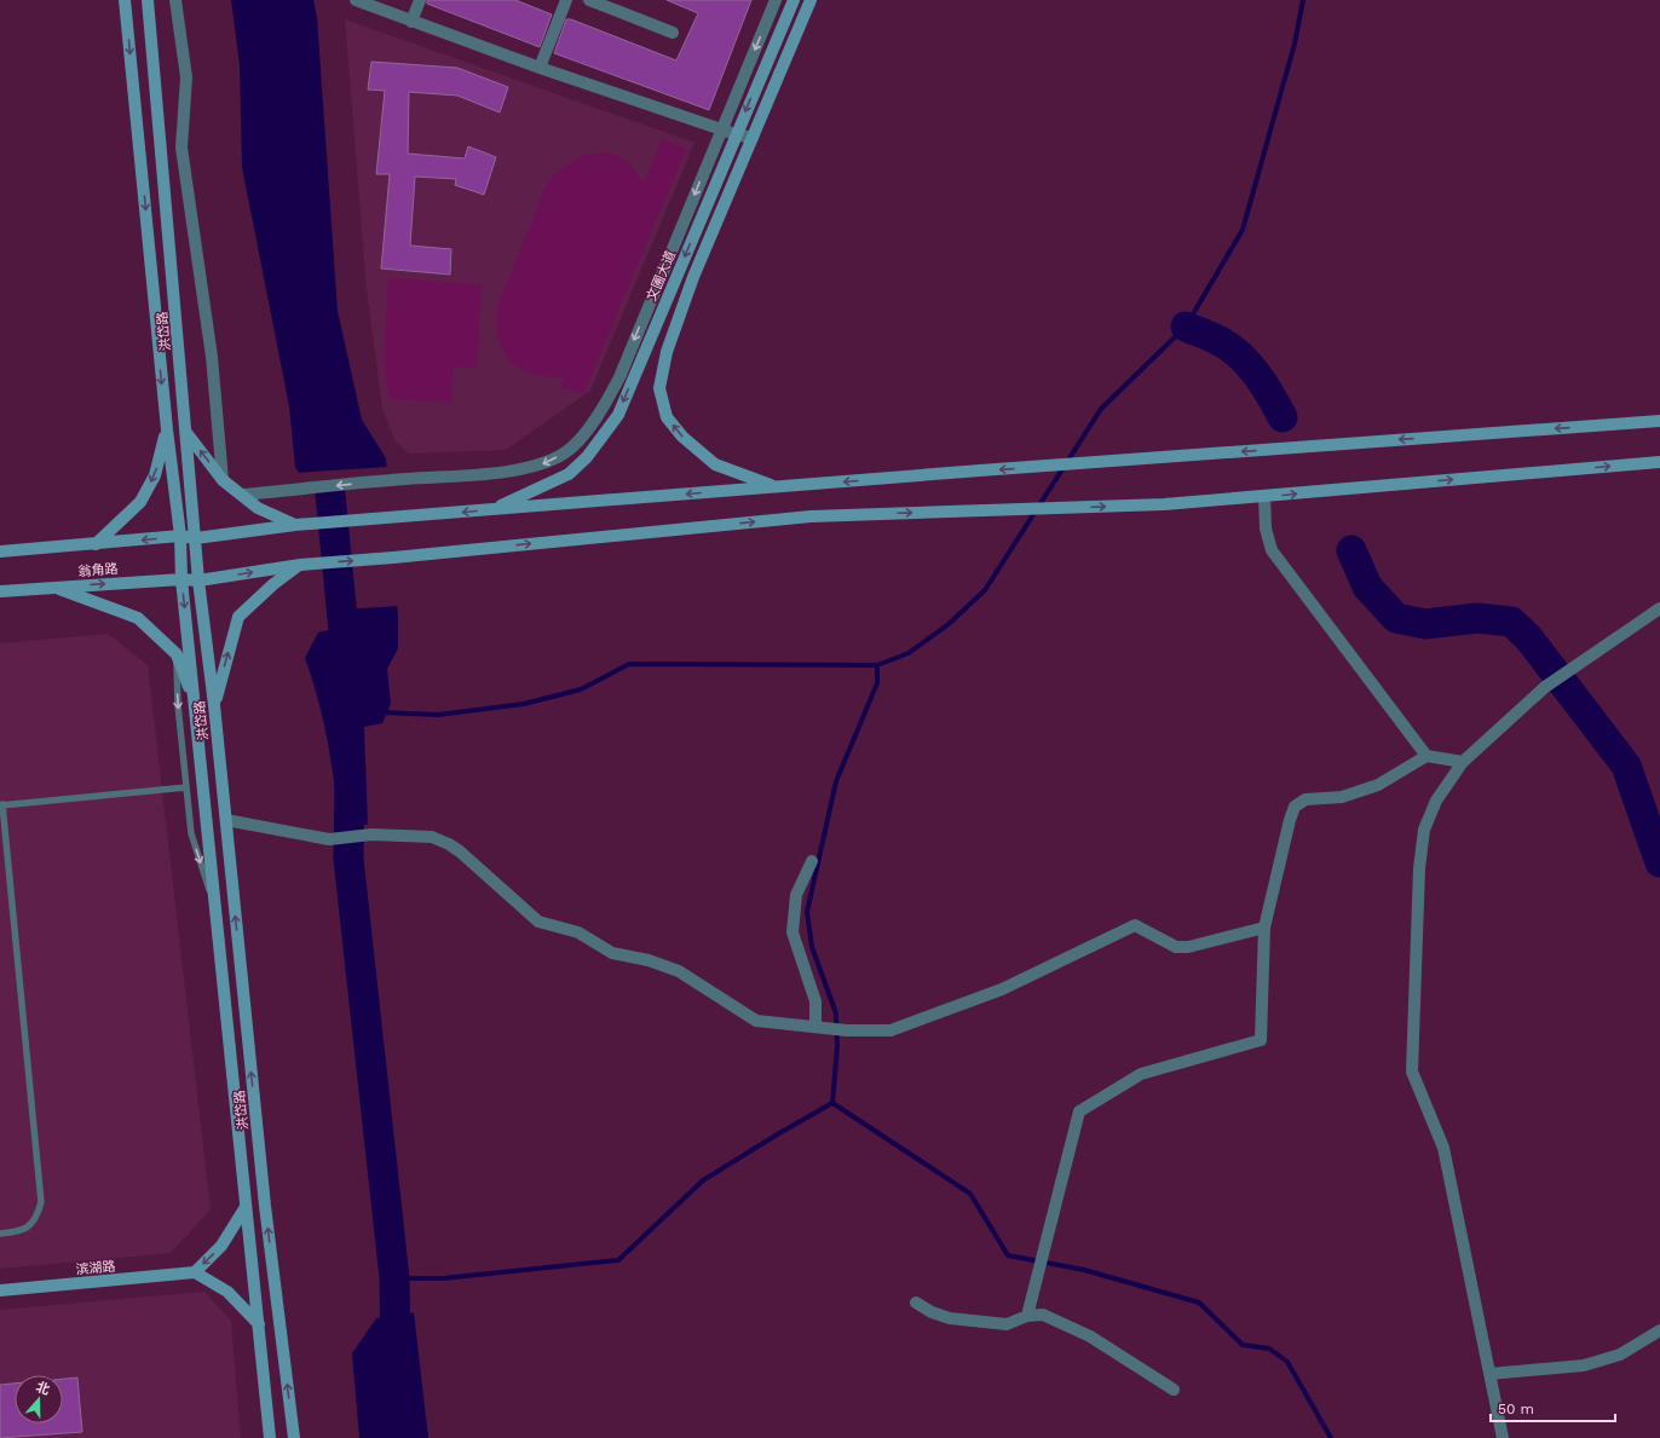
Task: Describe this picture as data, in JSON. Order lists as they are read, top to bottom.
{
  "streets": {
    "main road": [
      "文圃大道",
      "洪岱路",
      "翁角路",
      "滨湖路"
    ]
  },
  "crossings": [
    ["文圃大道", "翁角路"],
    ["洪岱路", "翁角路"]
  ],
  "one_way": ["文圃大道"],
  "scale_bar": "50 m",
  "north": "top"
}
